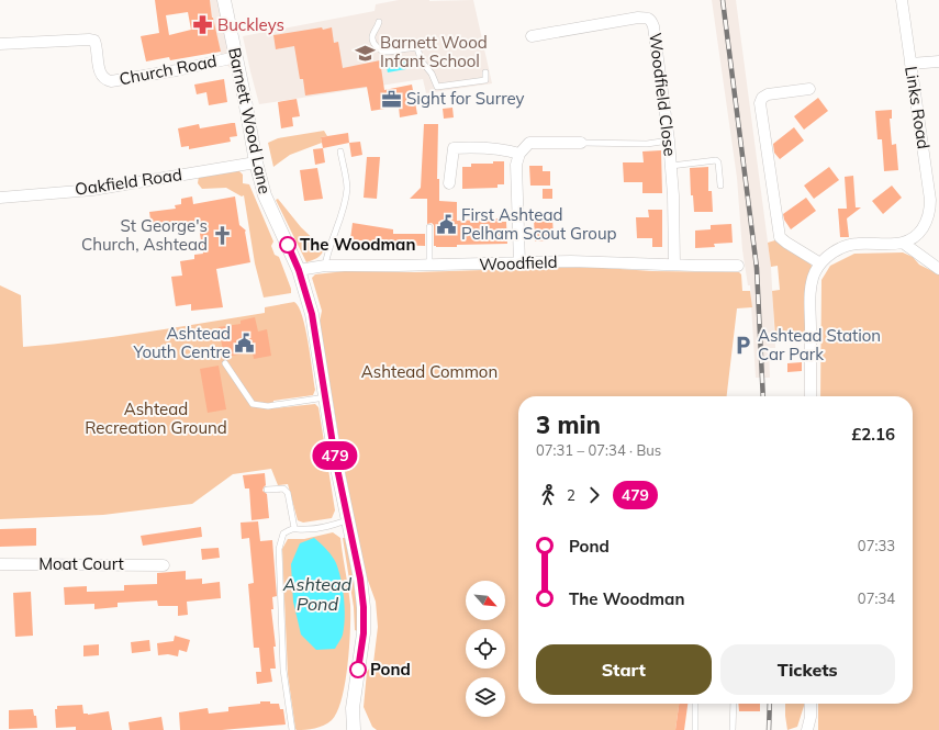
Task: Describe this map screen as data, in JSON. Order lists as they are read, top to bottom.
{
  "streets": {
    "street": [
      "Church Road",
      "Woodfield Close",
      "Links Road",
      "Barnett Wood Lane",
      "Oakfield Road",
      "Woodfield",
      "Moat Court"
    ]
  },
  "crossings": [
    ["Church Road", "Barnett Wood Lane"],
    ["Woodfield Close", "Woodfield"],
    ["Barnett Wood Lane", "Oakfield Road"],
    ["Barnett Wood Lane", "Woodfield"]
  ],
  "water": ["Ashtead Pond"],
  "parks": ["Ashtead Common", "Ashtead Recreation Ground"],
  "places": {
    "pharmacy": ["Buckleys"],
    "school or university": ["Barnett Wood Infant School"],
    "office": ["Sight for Surrey"],
    "public building": ["First Ashtead Pelham Scout Group", "Ashtead Youth Centre"],
    "church": ["St George's Church, Ashtead"],
    "other": ["The Woodman", "Pond"],
    "parking": ["Ashtead Station Car Park"]
  },
  "lines": ["bus line 479"],
  "north": "bottom right",
  "page": {
    "on_map": "479",
    "heading": ["3 min", "07:31 – 07:34 · Bus", "£2.16"],
    "legs": ["2", "479"],
    "list": [
      {
        "name": "Pond",
        "value": "07:33"
      },
      {
        "name": "The Woodman",
        "value": "07:34"
      }
    ],
    "buttons": ["Start", "Tickets"]
  }
}
